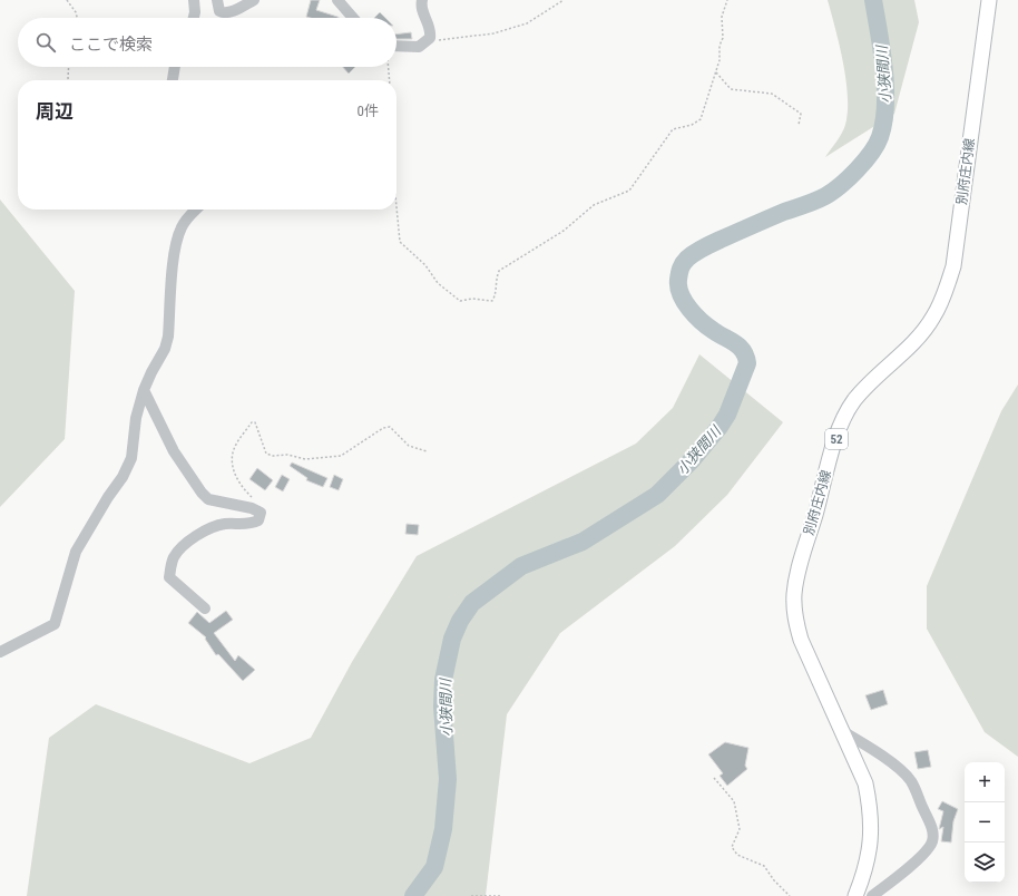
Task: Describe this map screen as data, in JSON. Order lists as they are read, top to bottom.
{
  "streets": {
    "main road": ["別府庄内線", "52"]
  },
  "water": ["小狭間川"],
  "page": {
    "search": "ここで検索",
    "heading": ["周辺", "0件"],
    "map_buttons": ["+", "−"]
  }
}
